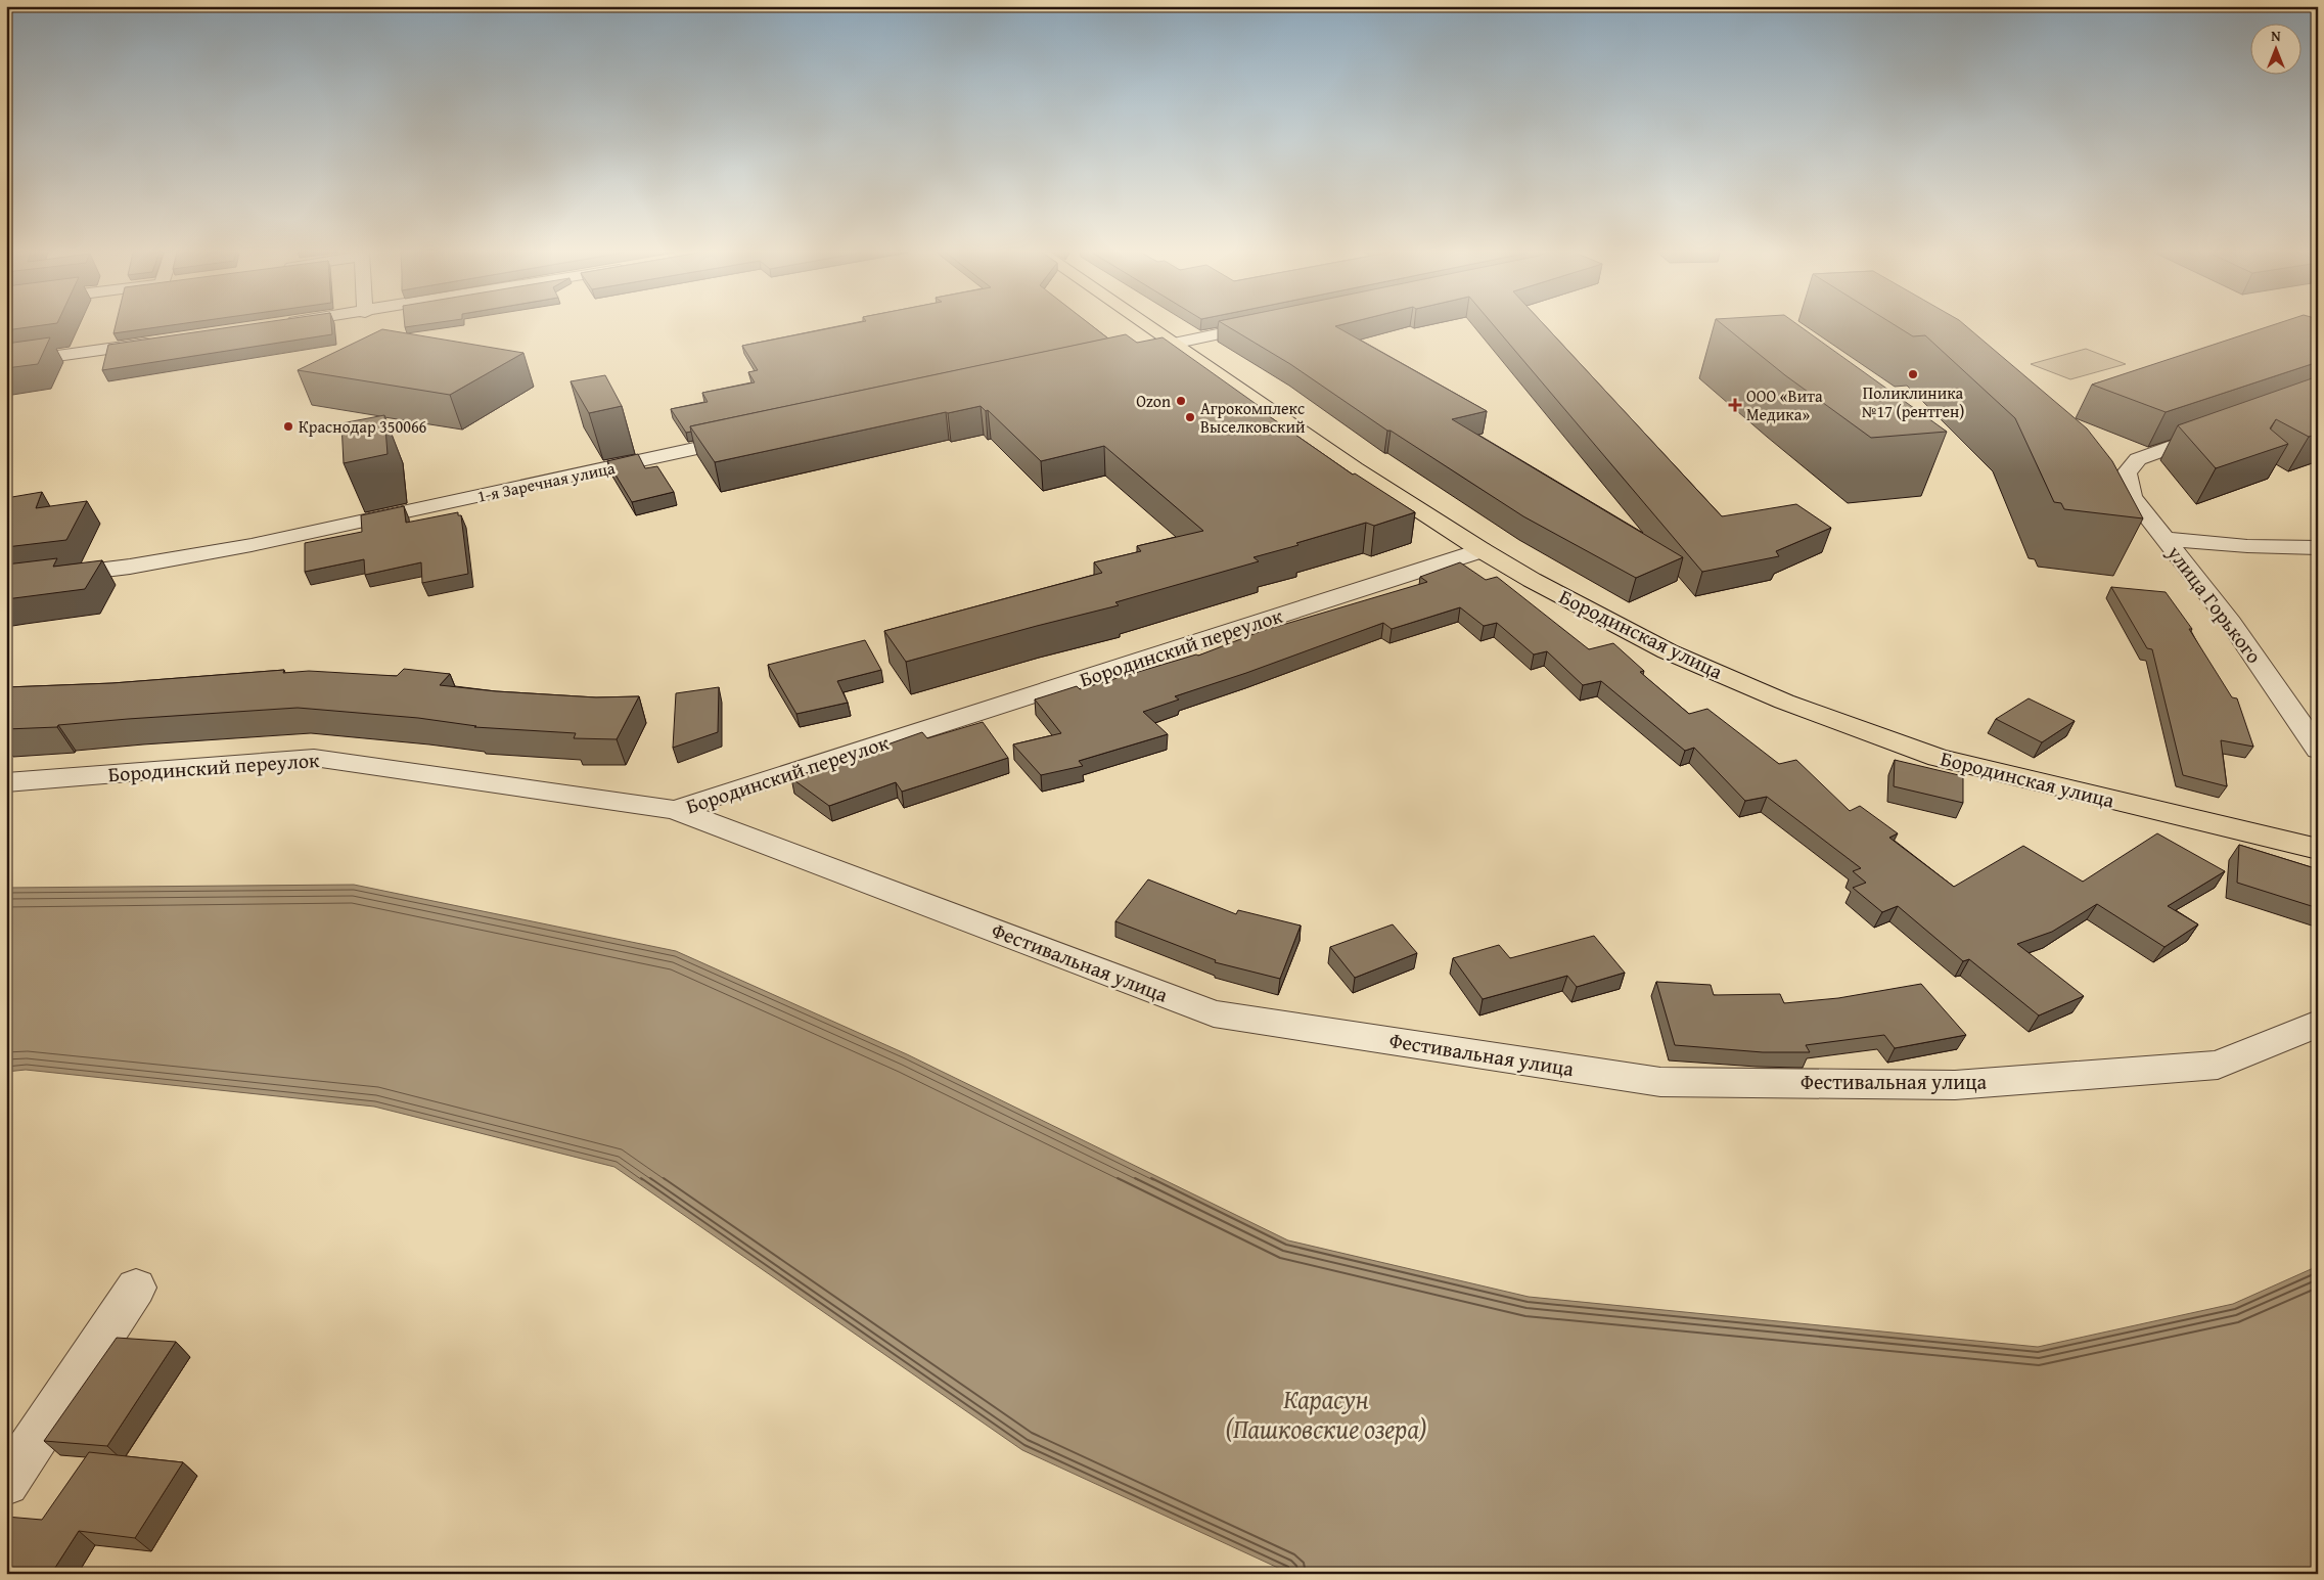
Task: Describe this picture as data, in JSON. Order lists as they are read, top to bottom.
{
  "streets": {
    "main road": ["Бородинская улица"],
    "street": [
      "1-я Заречная улица",
      "улица Горького",
      "Бородинский переулок",
      "Фестивальная улица"
    ]
  },
  "crossings": [
    ["Бородинская улица", "Бородинский переулок"],
    ["Бородинский переулок", "Фестивальная улица"]
  ],
  "water": ["Карасун (Пашковские озера)"],
  "places": {
    "other": [
      "Поликлиника №17 (рентген)",
      "Ozon",
      "Агрокомплекс Выселковский",
      "Краснодар 350066"
    ],
    "health": ["ООО «Вита Медика»"]
  },
  "north": "top"
}
